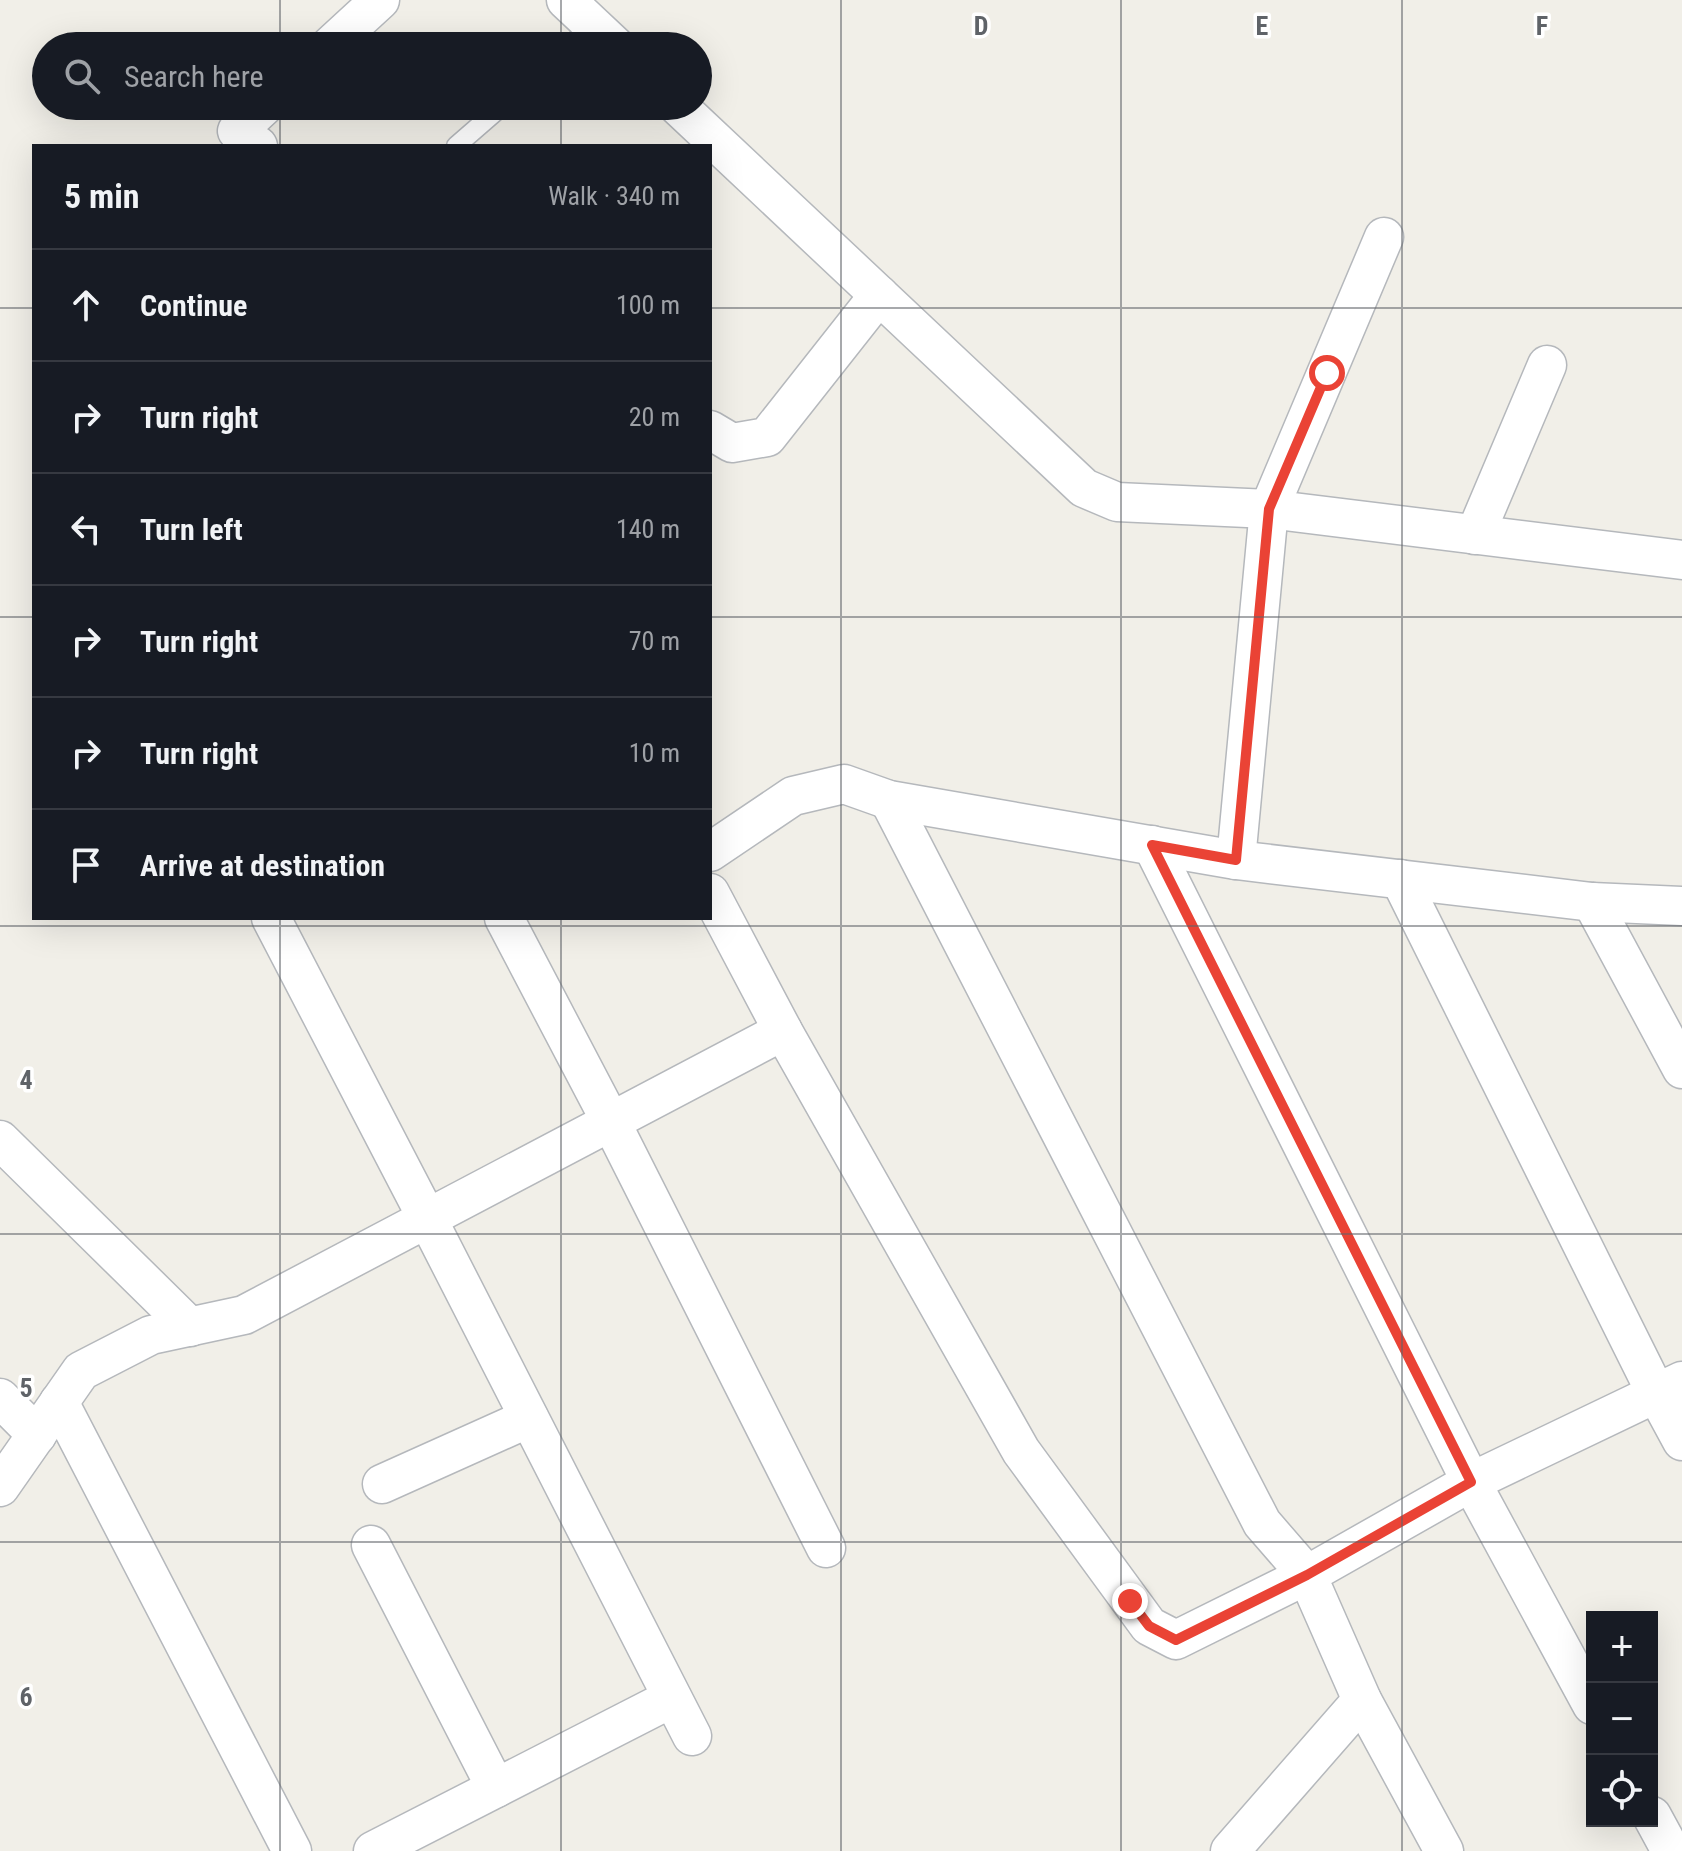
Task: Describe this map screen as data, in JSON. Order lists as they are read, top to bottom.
{
  "page": {
    "search": "Search here",
    "heading": ["5 min", "Walk · 340 m"],
    "list": [
      ["Continue", "100 m"],
      ["Turn right", "20 m"],
      ["Turn left", "140 m"],
      ["Turn right", "70 m"],
      ["Turn right", "10 m"],
      "Arrive at destination"
    ],
    "map_buttons": ["+", "−"]
  },
  "grid": {
    "columns": ["D", "E", "F"],
    "rows": ["4", "5", "6"]
  }
}
